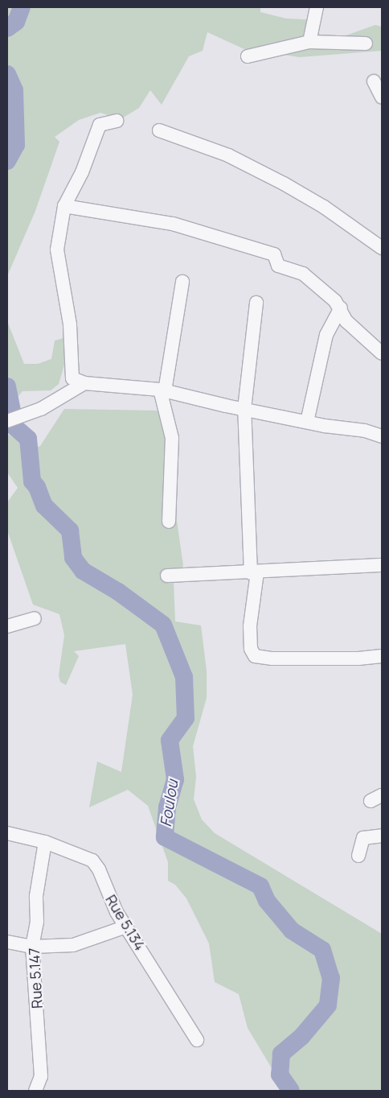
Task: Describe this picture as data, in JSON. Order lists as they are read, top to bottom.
{
  "streets": {
    "street": ["Rue 5.134", "Rue 5.147"]
  },
  "crossings": [
    ["Rue 5.134", "Rue 5.147"]
  ],
  "water": ["Foulou"]
}
